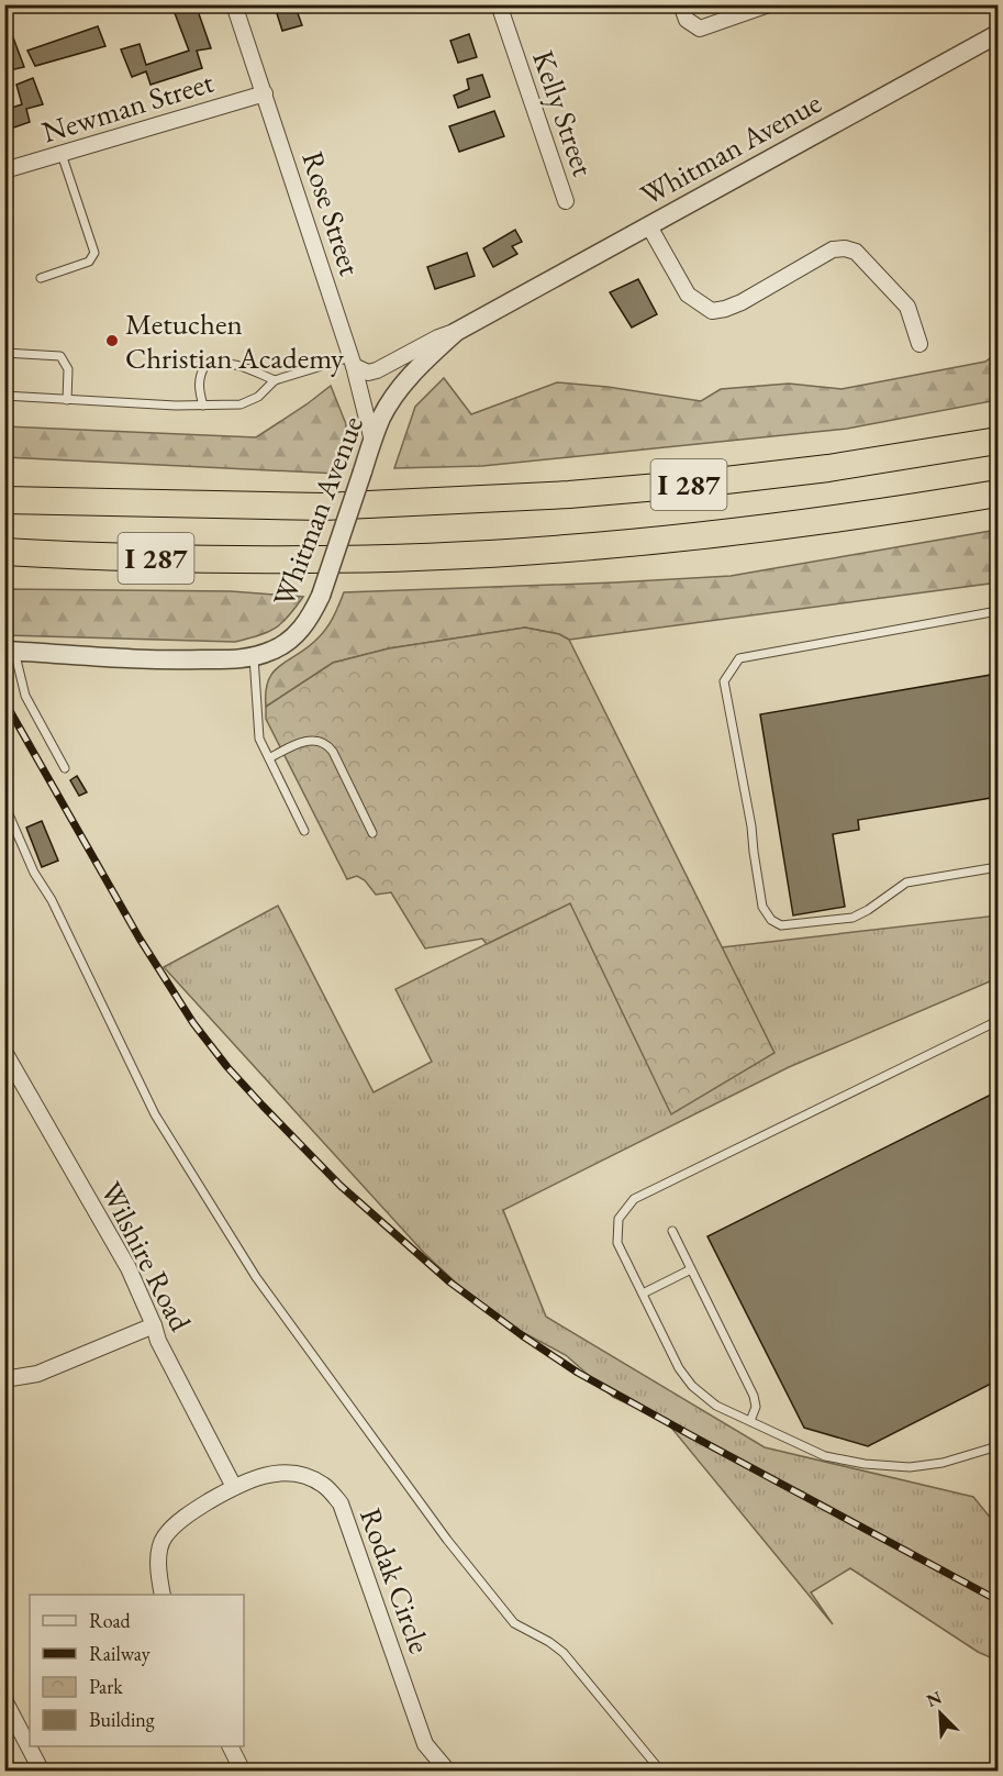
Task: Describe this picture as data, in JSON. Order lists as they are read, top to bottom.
{
  "streets": {
    "highway": ["I 287"],
    "street": [
      "Newman Street",
      "Kelly Street",
      "Whitman Avenue",
      "Rose Street",
      "Wilshire Road",
      "Rodak Circle"
    ]
  },
  "crossings": [
    ["Newman Street", "Rose Street"],
    ["Whitman Avenue", "Rose Street"],
    ["Wilshire Road", "Rodak Circle"]
  ],
  "places": ["Metuchen Christian Academy"],
  "legend": [
    "Road",
    "Railway",
    "Park",
    "Building"
  ],
  "north": "top left"
}
